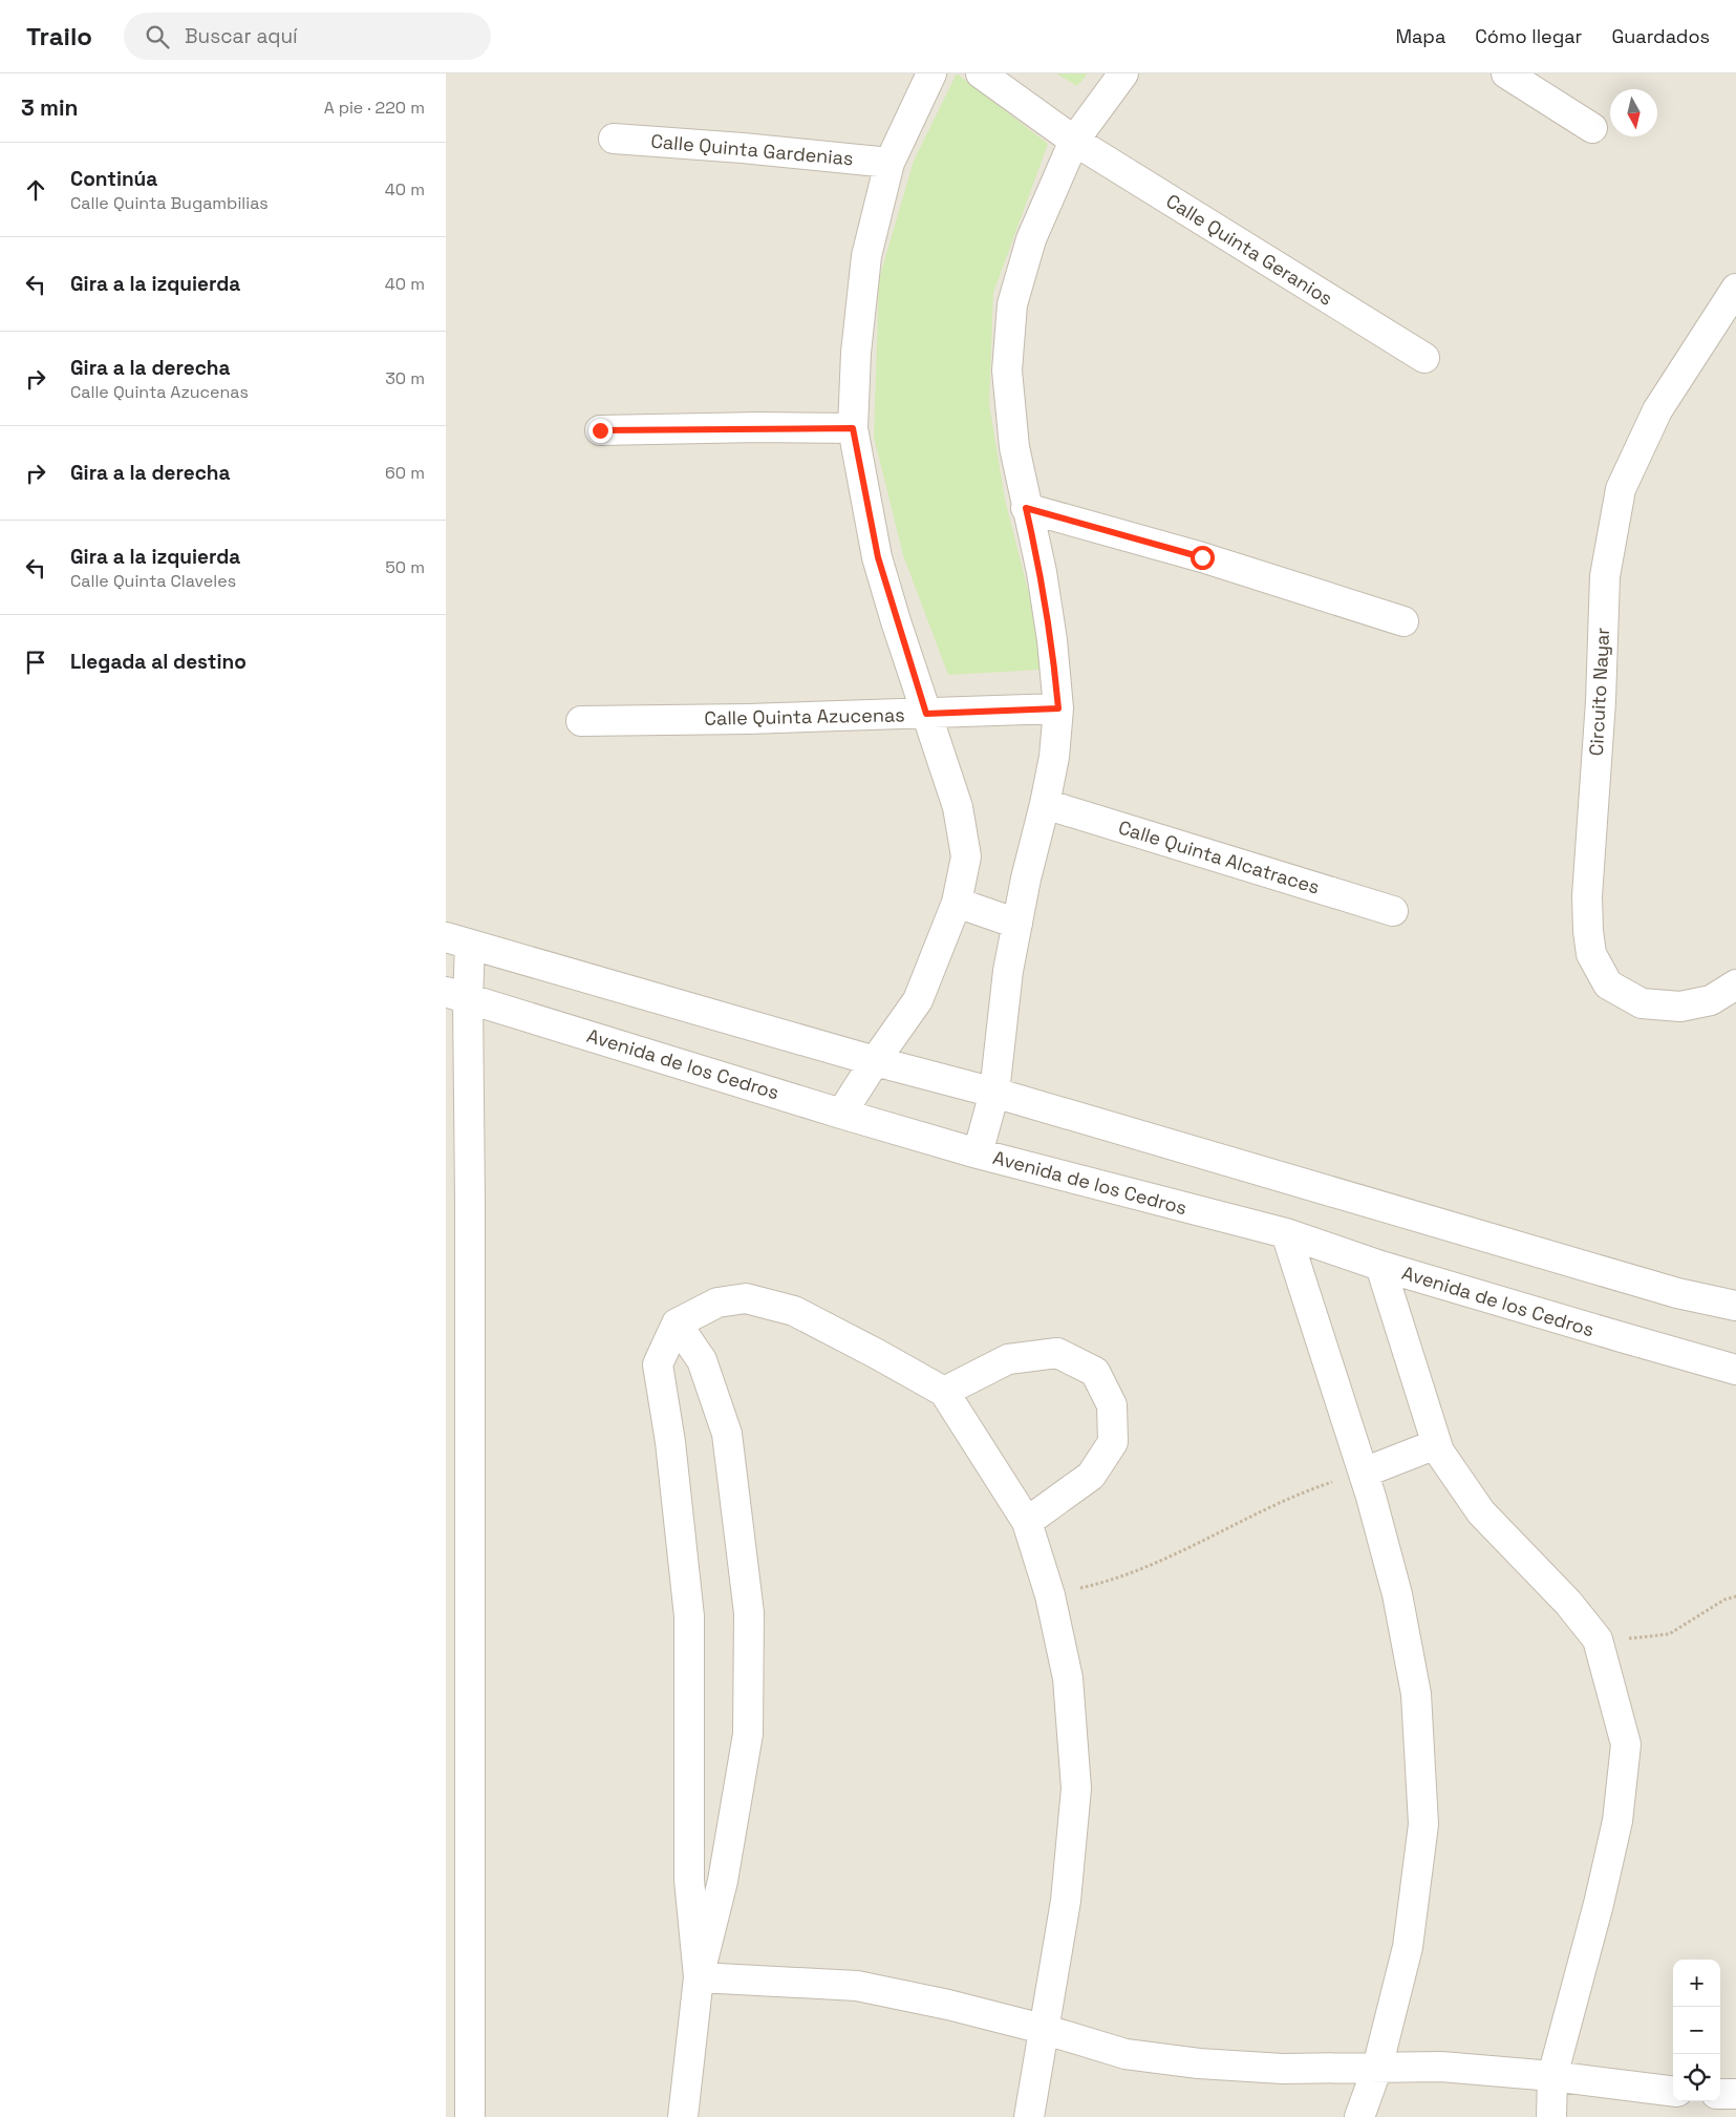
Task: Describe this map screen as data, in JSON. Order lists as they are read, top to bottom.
{
  "streets": {
    "street": [
      "Calle Quinta Gardenias",
      "Calle Quinta Geranios",
      "Circuito Nayar",
      "Calle Quinta Azucenas",
      "Calle Quinta Alcatraces",
      "Avenida de los Cedros"
    ]
  },
  "north": "bottom",
  "page": {
    "header": "Trailo",
    "search": "Buscar aquí",
    "nav": ["Mapa", "Cómo llegar", "Guardados"],
    "heading": ["3 min", "A pie · 220 m"],
    "list": [
      ["Continúa", "Calle Quinta Bugambilias", "40 m"],
      ["Gira a la izquierda", "40 m"],
      ["Gira a la derecha", "Calle Quinta Azucenas", "30 m"],
      ["Gira a la derecha", "60 m"],
      ["Gira a la izquierda", "Calle Quinta Claveles", "50 m"],
      "Llegada al destino"
    ],
    "map_buttons": ["+", "−"]
  }
}
